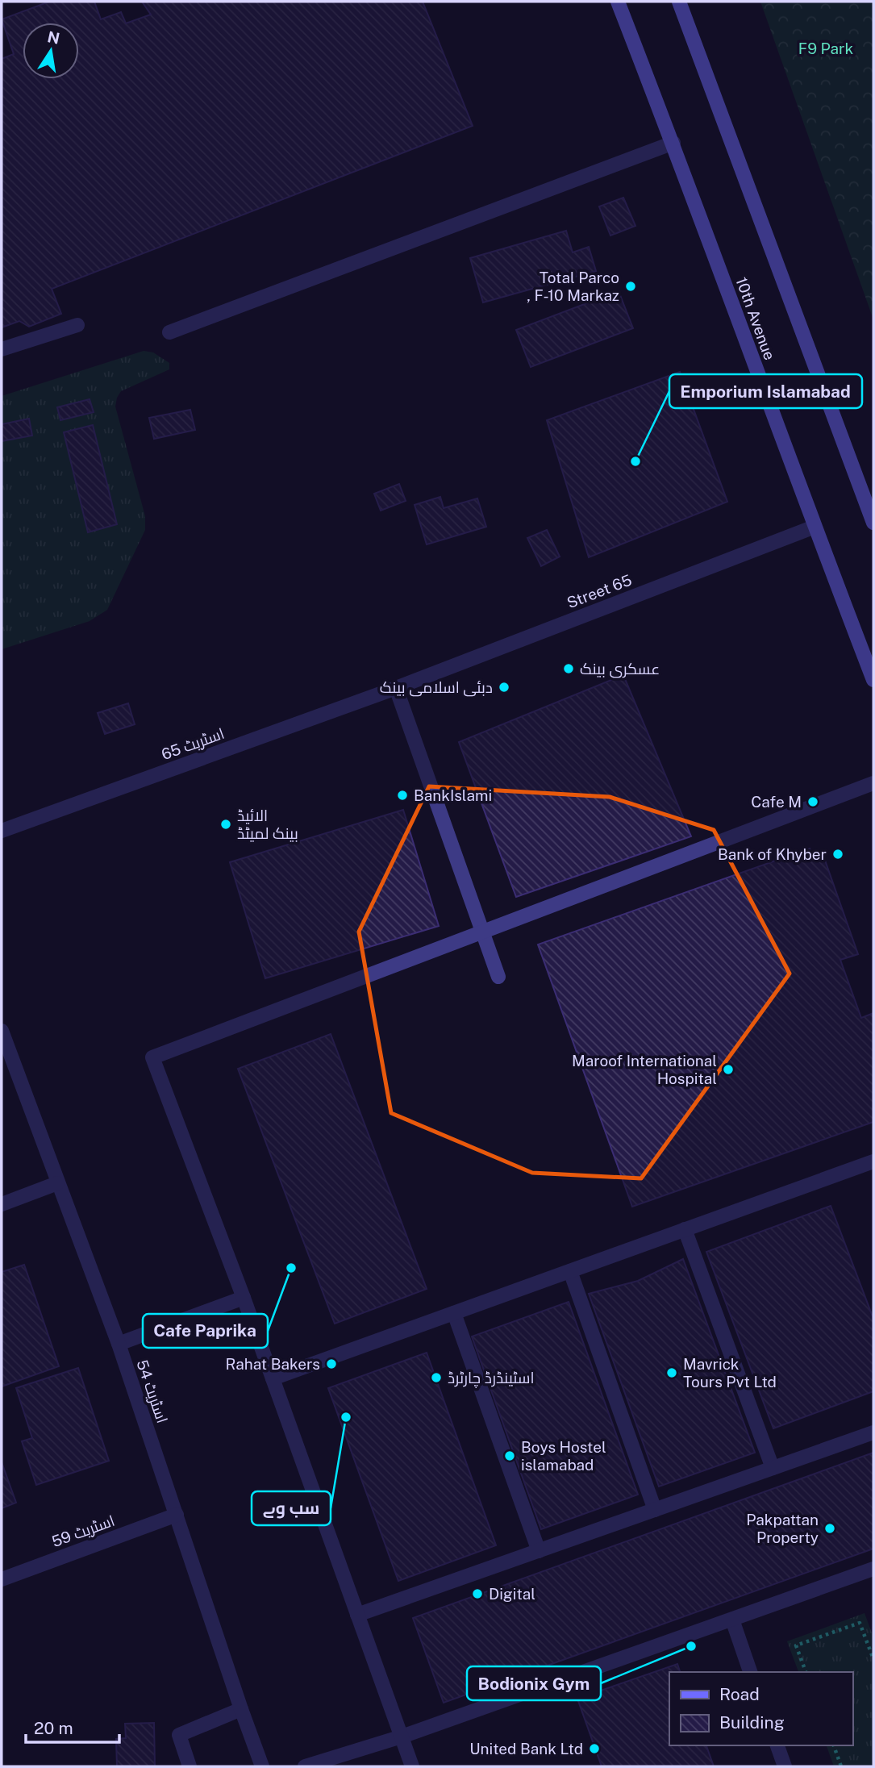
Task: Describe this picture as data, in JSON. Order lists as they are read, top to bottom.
{
  "streets": {
    "main road": ["10th Avenue"],
    "street": [
      "Street 65",
      "اسٹریٹ 65",
      "اسٹریٹ 54",
      "اسٹریٹ 59"
    ]
  },
  "crossings": [
    ["10th Avenue", "Street 65"],
    ["Street 65", "اسٹریٹ 65"],
    ["اسٹریٹ 54", "اسٹریٹ 59"]
  ],
  "parks": ["F9 Park"],
  "places": [
    "Total Parco , F-10 Markaz",
    "Emporium Islamabad",
    "عسکری بینک",
    "دبئی اسلامی بینک",
    "BankIslami",
    "Cafe M",
    "الائیڈ بینک لمیٹڈ",
    "Bank of Khyber",
    "Maroof International Hospital",
    "Cafe Paprika",
    "Rahat Bakers",
    "Mavrick Tours Pvt Ltd",
    "اسٹینڈرڈ چارٹرڈ",
    "سب وے",
    "Boys Hostel islamabad",
    "Pakpattan Property",
    "Digital",
    "Bodionix Gym",
    "United Bank Ltd"
  ],
  "legend": ["Road", "Building"],
  "scale_bar": "20 m",
  "north": "top"
}
